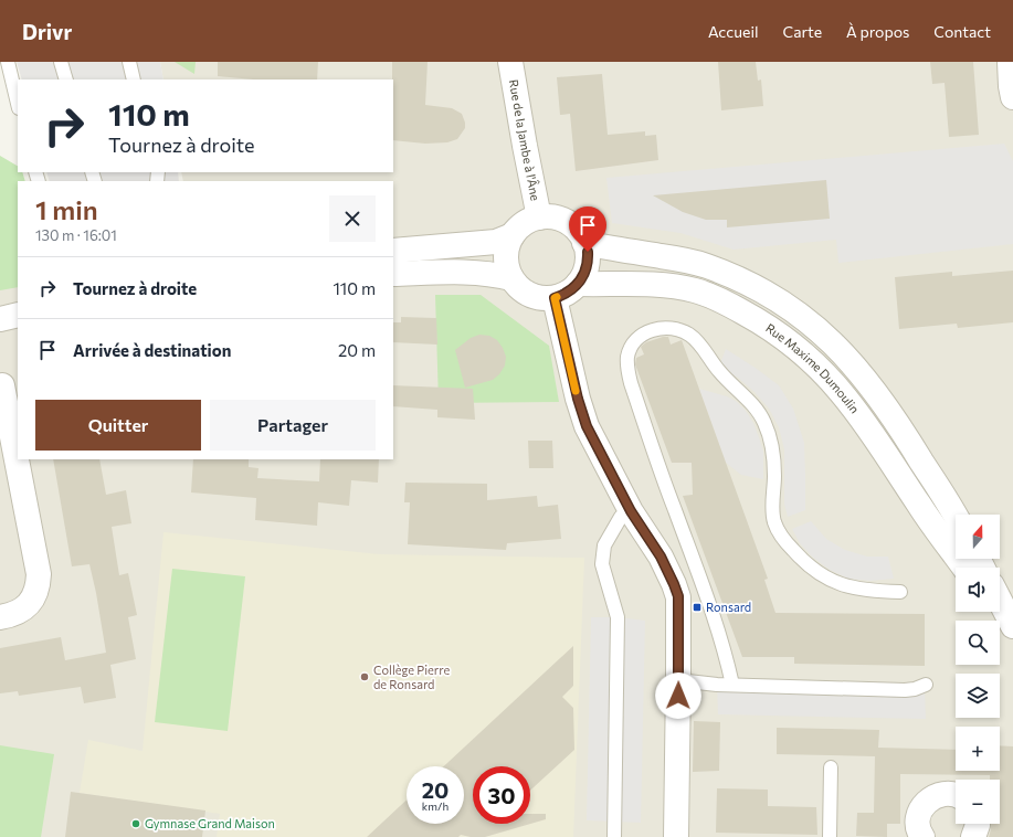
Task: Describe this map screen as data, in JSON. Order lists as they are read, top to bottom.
{
  "streets": {
    "street": ["Rue de la Jambe à l'Âne", "Rue Maxime Dumoulin"]
  },
  "crossings": [
    ["Rue de la Jambe à l'Âne", "Rue Maxime Dumoulin"]
  ],
  "places": {
    "transit": ["Ronsard"],
    "other": ["Collège Pierre de Ronsard", "Gymnase Grand Maison"]
  },
  "north": "top",
  "page": {
    "header": "Drivr",
    "nav": [
      "Accueil",
      "Carte",
      "À propos",
      "Contact"
    ],
    "turn": ["110 m", "Tournez à droite"],
    "heading": ["1 min", "130 m · 16:01"],
    "list": [
      {
        "name": "Tournez à droite",
        "value": "110 m"
      },
      {
        "name": "Arrivée à destination",
        "value": "20 m"
      }
    ],
    "buttons": ["Quitter", "Partager"],
    "map_buttons": ["+", "−"],
    "speed": "20 km/h",
    "limit": "30"
  }
}
